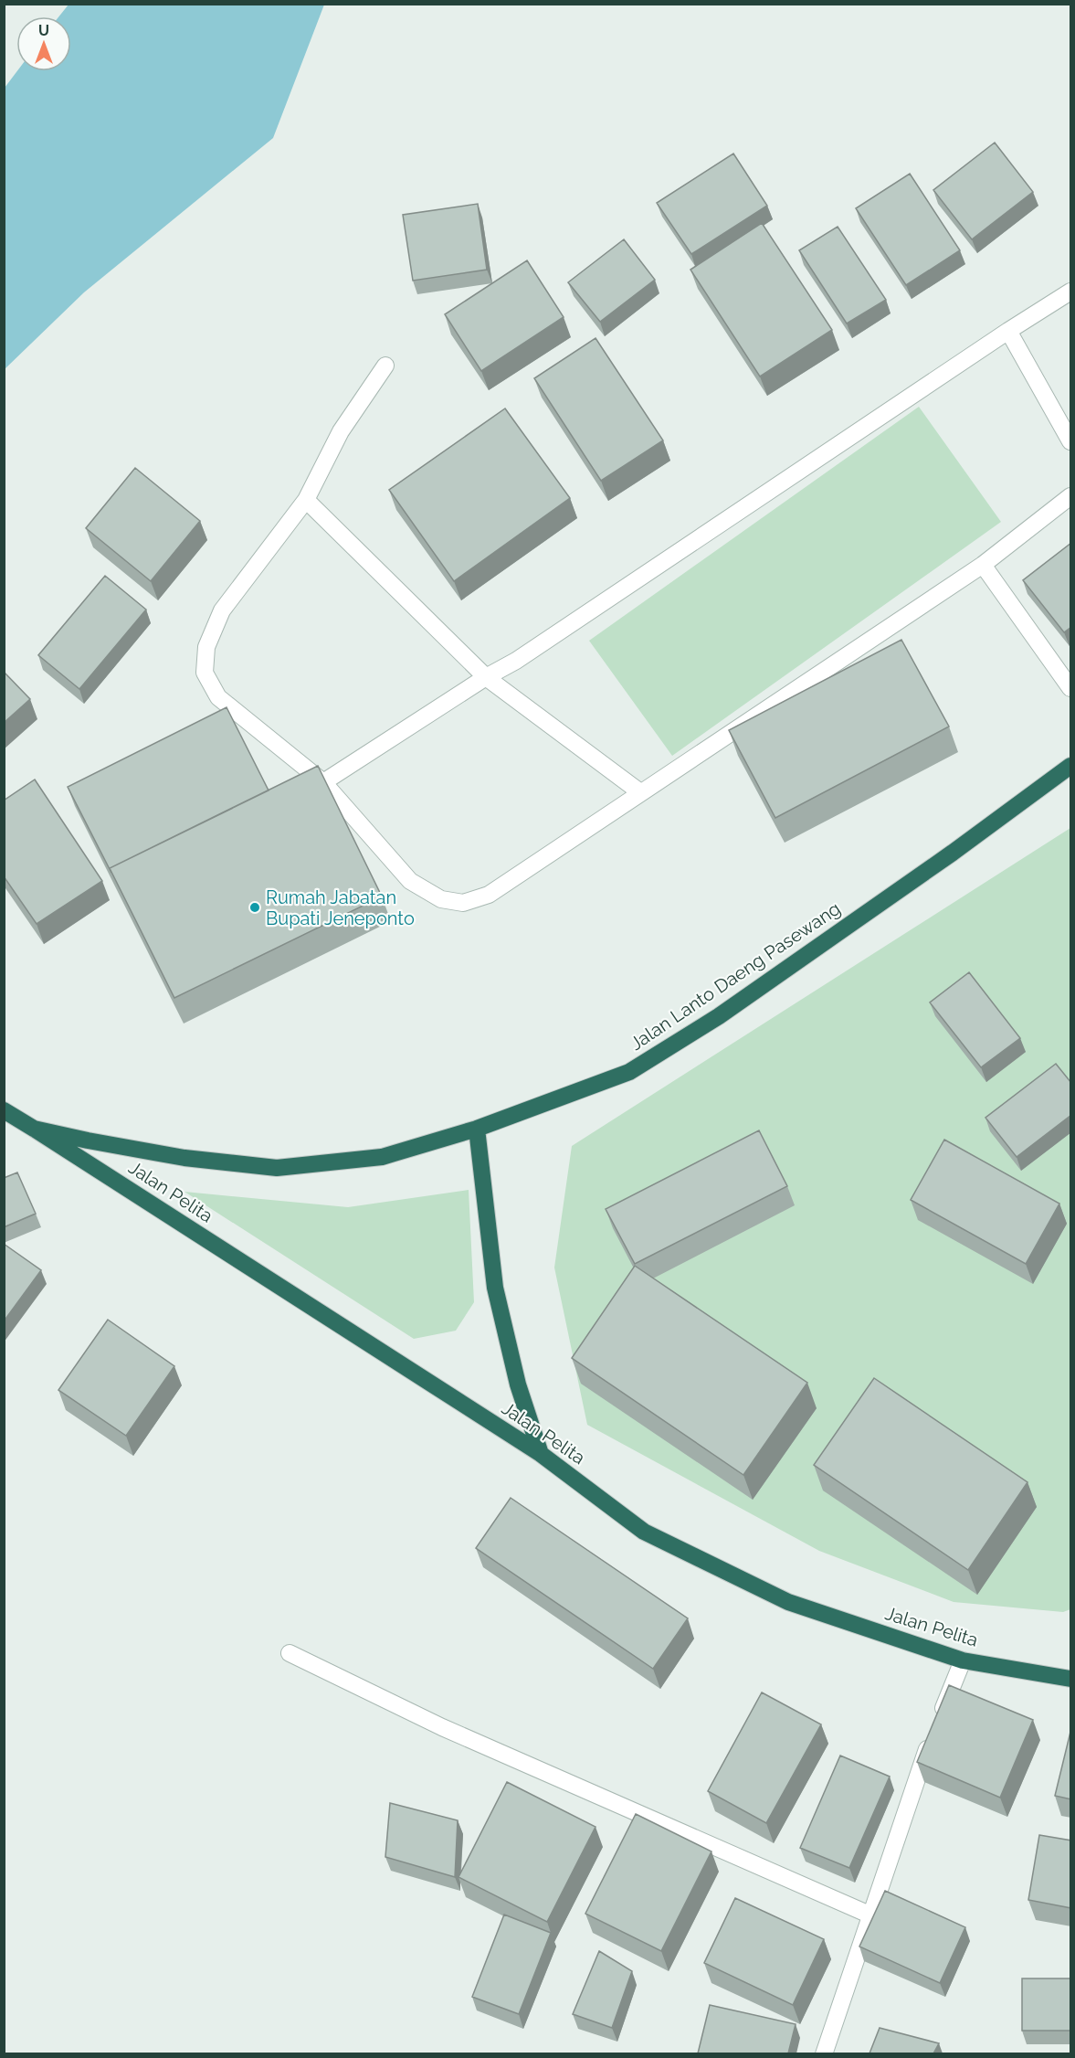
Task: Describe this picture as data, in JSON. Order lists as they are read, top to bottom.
{
  "streets": {
    "highway": ["Jalan Lanto Daeng Pasewang", "Jalan Pelita"]
  },
  "crossings": [
    ["Jalan Lanto Daeng Pasewang", "Jalan Pelita"]
  ],
  "places": ["Rumah Jabatan Bupati Jeneponto"],
  "north": "top"
}
